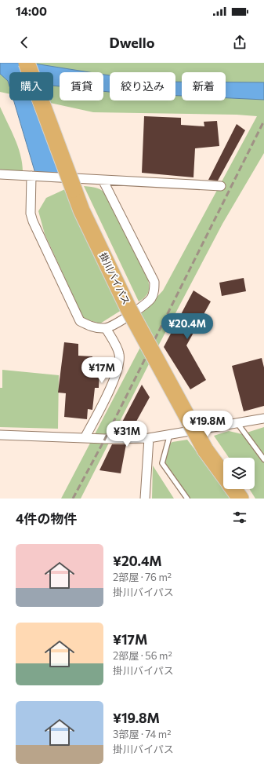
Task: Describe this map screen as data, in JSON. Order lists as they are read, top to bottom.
{
  "streets": {
    "highway": ["掛川バイパス"]
  },
  "page": {
    "status": "14:00",
    "header": "Dwello",
    "chip": [
      "購入",
      "賃貸",
      "絞り込み",
      "新着"
    ],
    "price": [
      "¥20.4M",
      "¥17M",
      "¥19.8M",
      "¥31M"
    ],
    "heading": "4件の物件",
    "list": [
      {
        "name": "¥20.4M",
        "note": "2部屋 · 76 m² · 掛川バイパス"
      },
      {
        "name": "¥17M",
        "note": "2部屋 · 56 m² · 掛川バイパス"
      },
      {
        "name": "¥19.8M",
        "note": "3部屋 · 74 m² · 掛川バイパス"
      }
    ]
  }
}
